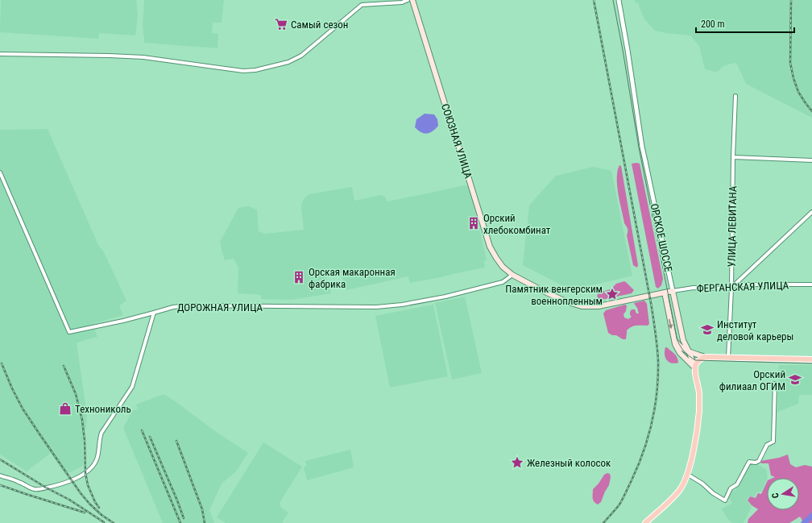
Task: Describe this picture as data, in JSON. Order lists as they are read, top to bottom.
{
  "streets": {
    "main road": ["СОЮЗНАЯ УЛИЦА", "ОРСКОЕ ШОССЕ"],
    "street": ["УЛИЦА ЛЕВИТАНА", "ФЕРГАНСКАЯ УЛИЦА", "ДОРОЖНАЯ УЛИЦА"]
  },
  "crossings": [
    ["СОЮЗНАЯ УЛИЦА", "ОРСКОЕ ШОССЕ"],
    ["СОЮЗНАЯ УЛИЦА", "ФЕРГАНСКАЯ УЛИЦА"],
    ["СОЮЗНАЯ УЛИЦА", "ДОРОЖНАЯ УЛИЦА"],
    ["УЛИЦА ЛЕВИТАНА", "ФЕРГАНСКАЯ УЛИЦА"],
    ["ОРСКОЕ ШОССЕ", "ФЕРГАНСКАЯ УЛИЦА"]
  ],
  "places": {
    "supermarket": ["Самый сезон"],
    "building": ["Орский хлебокомбинат", "Орская макаронная фабрика"],
    "place": ["Памятник венгерским военнопленным", "Железный колосок"],
    "school or university": ["Институт деловой карьеры", "Орский филиаал ОГИМ"],
    "shop": ["Технониколь"]
  },
  "scale_bar": "200 m",
  "north": "left"
}
